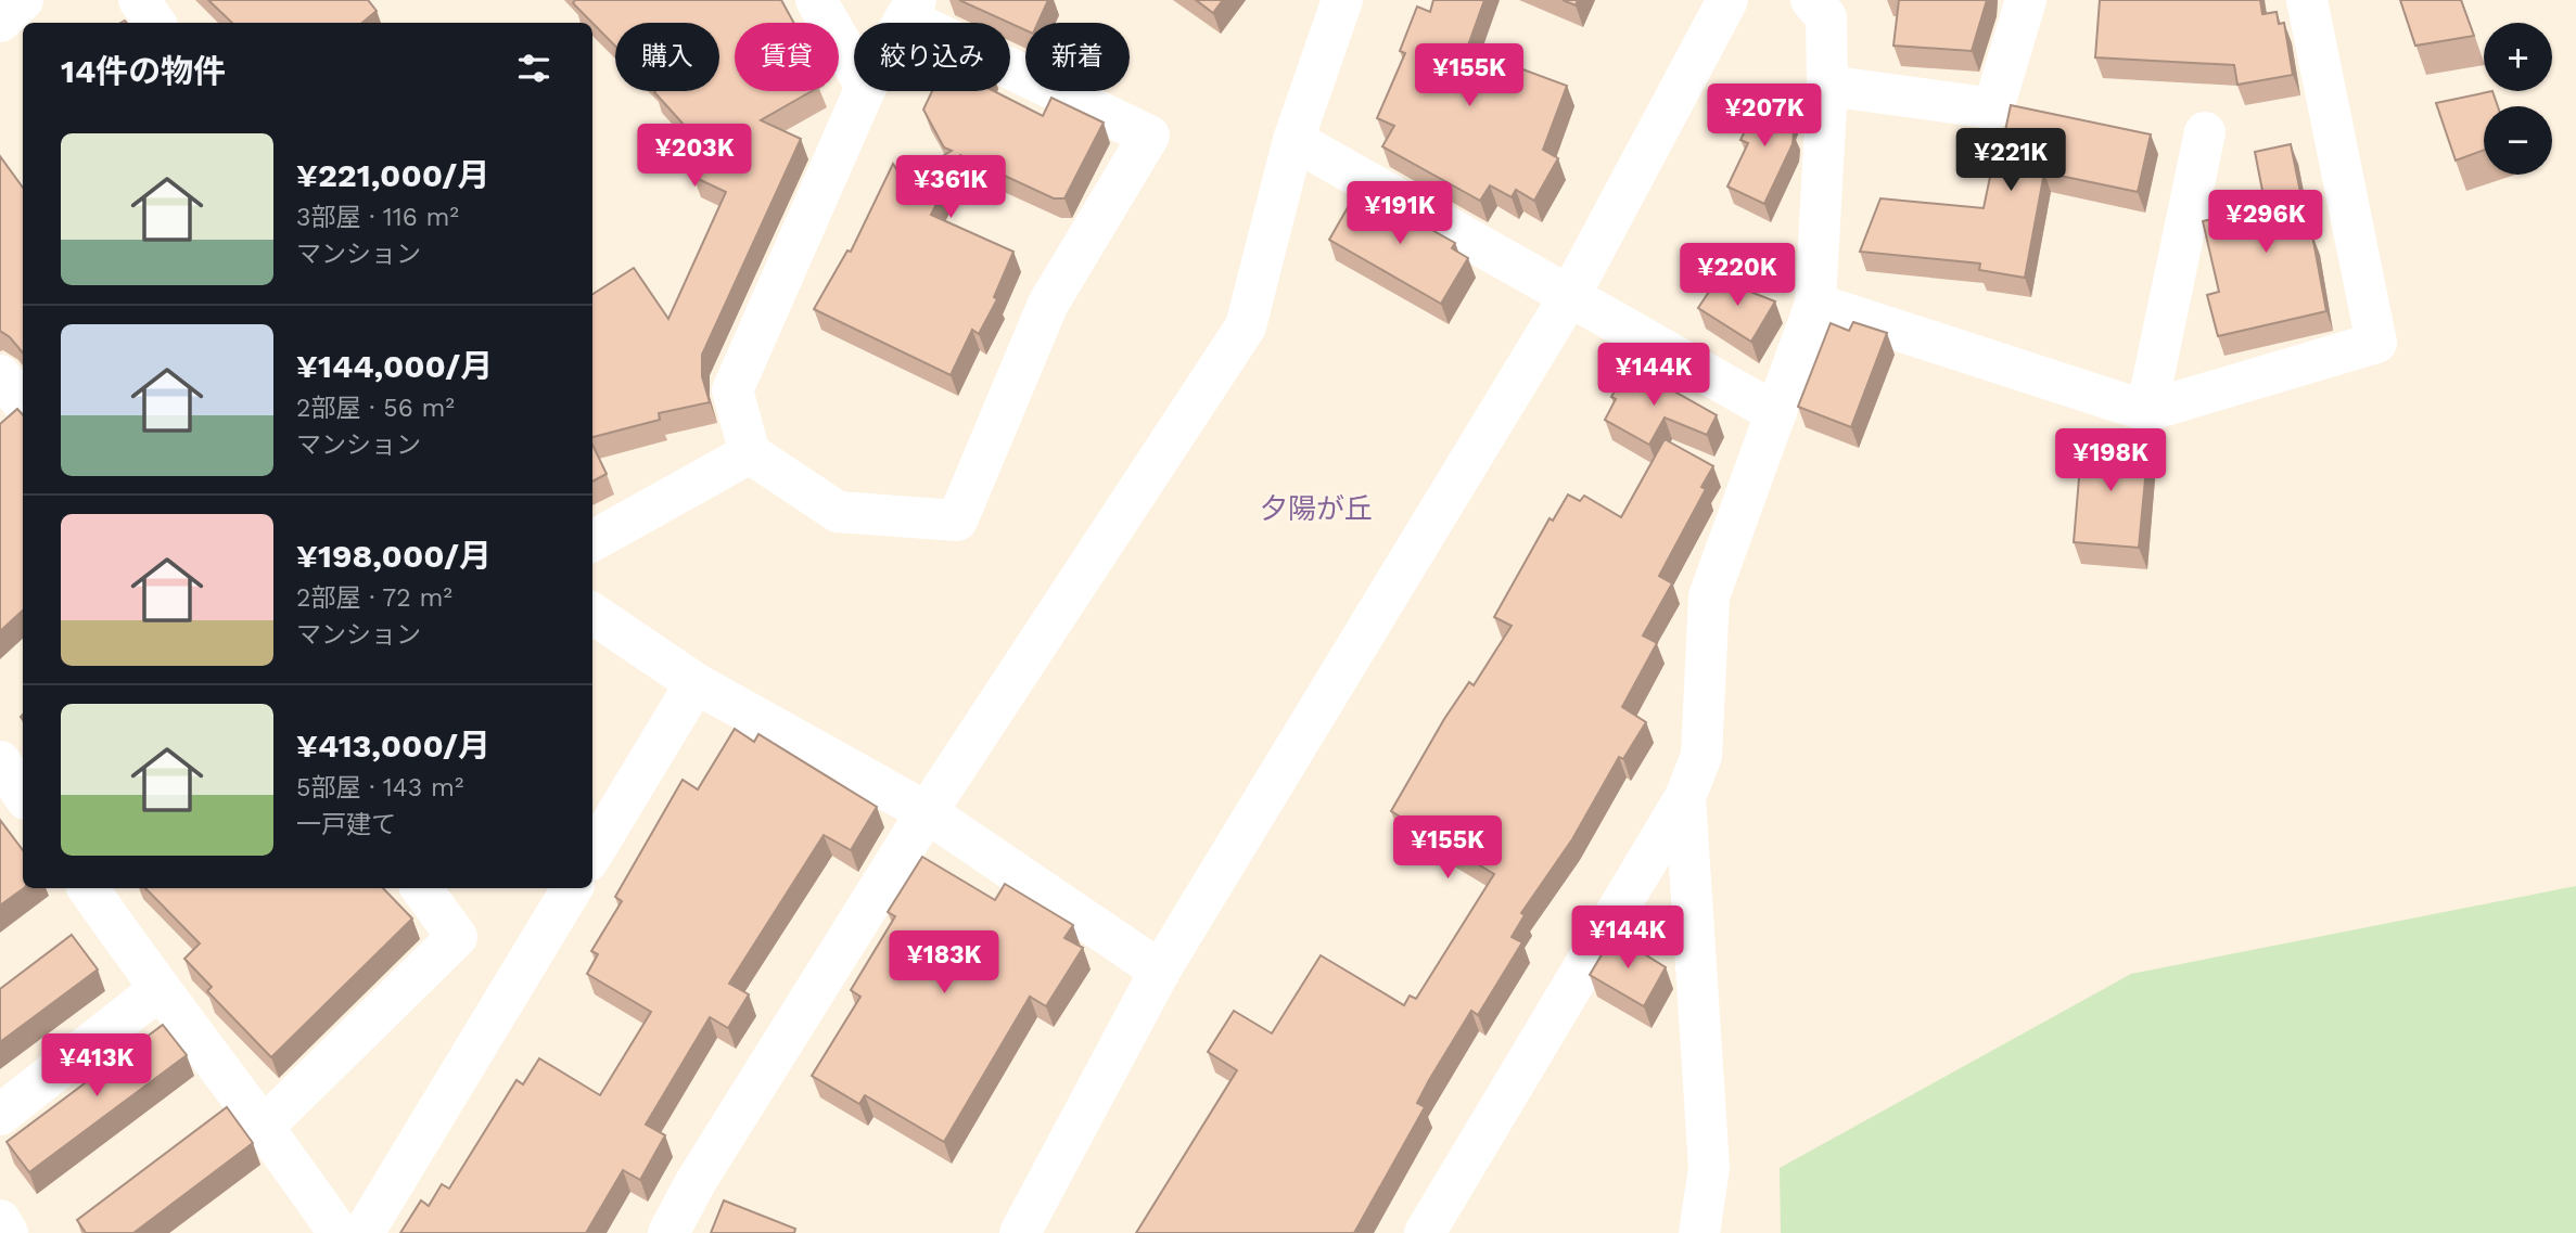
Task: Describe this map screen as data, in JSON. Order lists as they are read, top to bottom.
{
  "districts": ["夕陽が丘"],
  "page": {
    "map_buttons": ["+", "−"],
    "chip": [
      "購入",
      "賃貸",
      "絞り込み",
      "新着"
    ],
    "heading": "14件の物件",
    "price": [
      "¥155K",
      "¥207K",
      "¥203K",
      "¥221K",
      "¥361K",
      "¥191K",
      "¥296K",
      "¥220K",
      "¥144K",
      "¥198K",
      "¥155K",
      "¥144K",
      "¥183K",
      "¥413K"
    ],
    "list": [
      {
        "name": "¥221,000/月",
        "note": "3部屋 · 116 m² · マンション"
      },
      {
        "name": "¥144,000/月",
        "note": "2部屋 · 56 m² · マンション"
      },
      {
        "name": "¥198,000/月",
        "note": "2部屋 · 72 m² · マンション"
      },
      {
        "name": "¥413,000/月",
        "note": "5部屋 · 143 m² · 一戸建て"
      }
    ]
  }
}
